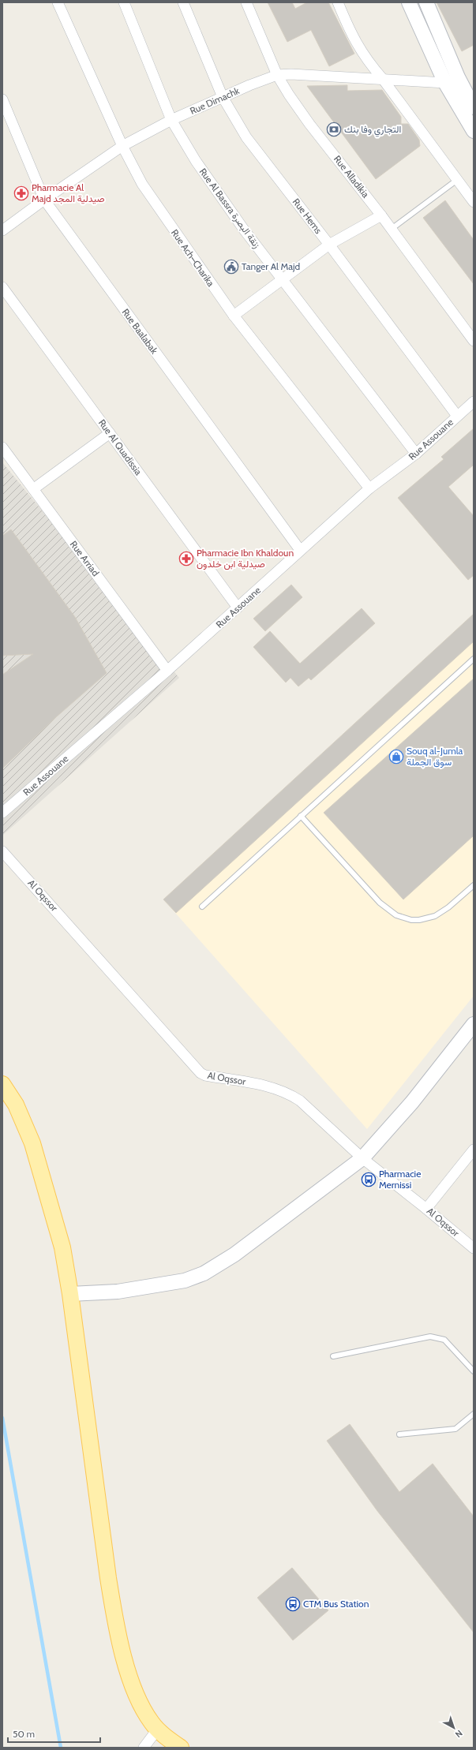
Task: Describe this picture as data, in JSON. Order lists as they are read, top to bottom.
{
  "streets": {
    "street": [
      "Rue Dimachk",
      "Rue Alladikia",
      "Rue Al Bassra زنقة البصرة",
      "Rue Hems",
      "Rue Ach–Charika",
      "Rue Baalabak",
      "Rue Assouane",
      "Rue Al Quadissia",
      "Rue Arriad",
      "Al Oqssor"
    ]
  },
  "crossings": [
    ["Rue Dimachk", "Rue Alladikia"],
    ["Rue Dimachk", "Rue Al Bassra زنقة البصرة"],
    ["Rue Dimachk", "Rue Hems"],
    ["Rue Dimachk", "Rue Ach–Charika"],
    ["Rue Dimachk", "Rue Baalabak"],
    ["Rue Al Bassra زنقة البصرة", "Rue Assouane"],
    ["Rue Hems", "Rue Assouane"],
    ["Rue Ach–Charika", "Rue Assouane"],
    ["Rue Baalabak", "Rue Assouane"],
    ["Rue Assouane", "Rue Al Quadissia"],
    ["Rue Assouane", "Rue Arriad"]
  ],
  "places": {
    "bank": ["التجاري وفا بنك"],
    "pharmacy": ["Pharmacie Al Majd صيدلية المجد", "Pharmacie Ibn Khaldoun صيدلية ابن خلدون"],
    "public building": ["Tanger Al Majd"],
    "shop": ["Souq al-Jumla سوق الجملة"],
    "bus stop": ["Pharmacie Mernissi", "CTM Bus Station"]
  },
  "scale_bar": "50 m",
  "north": "bottom right"
}
